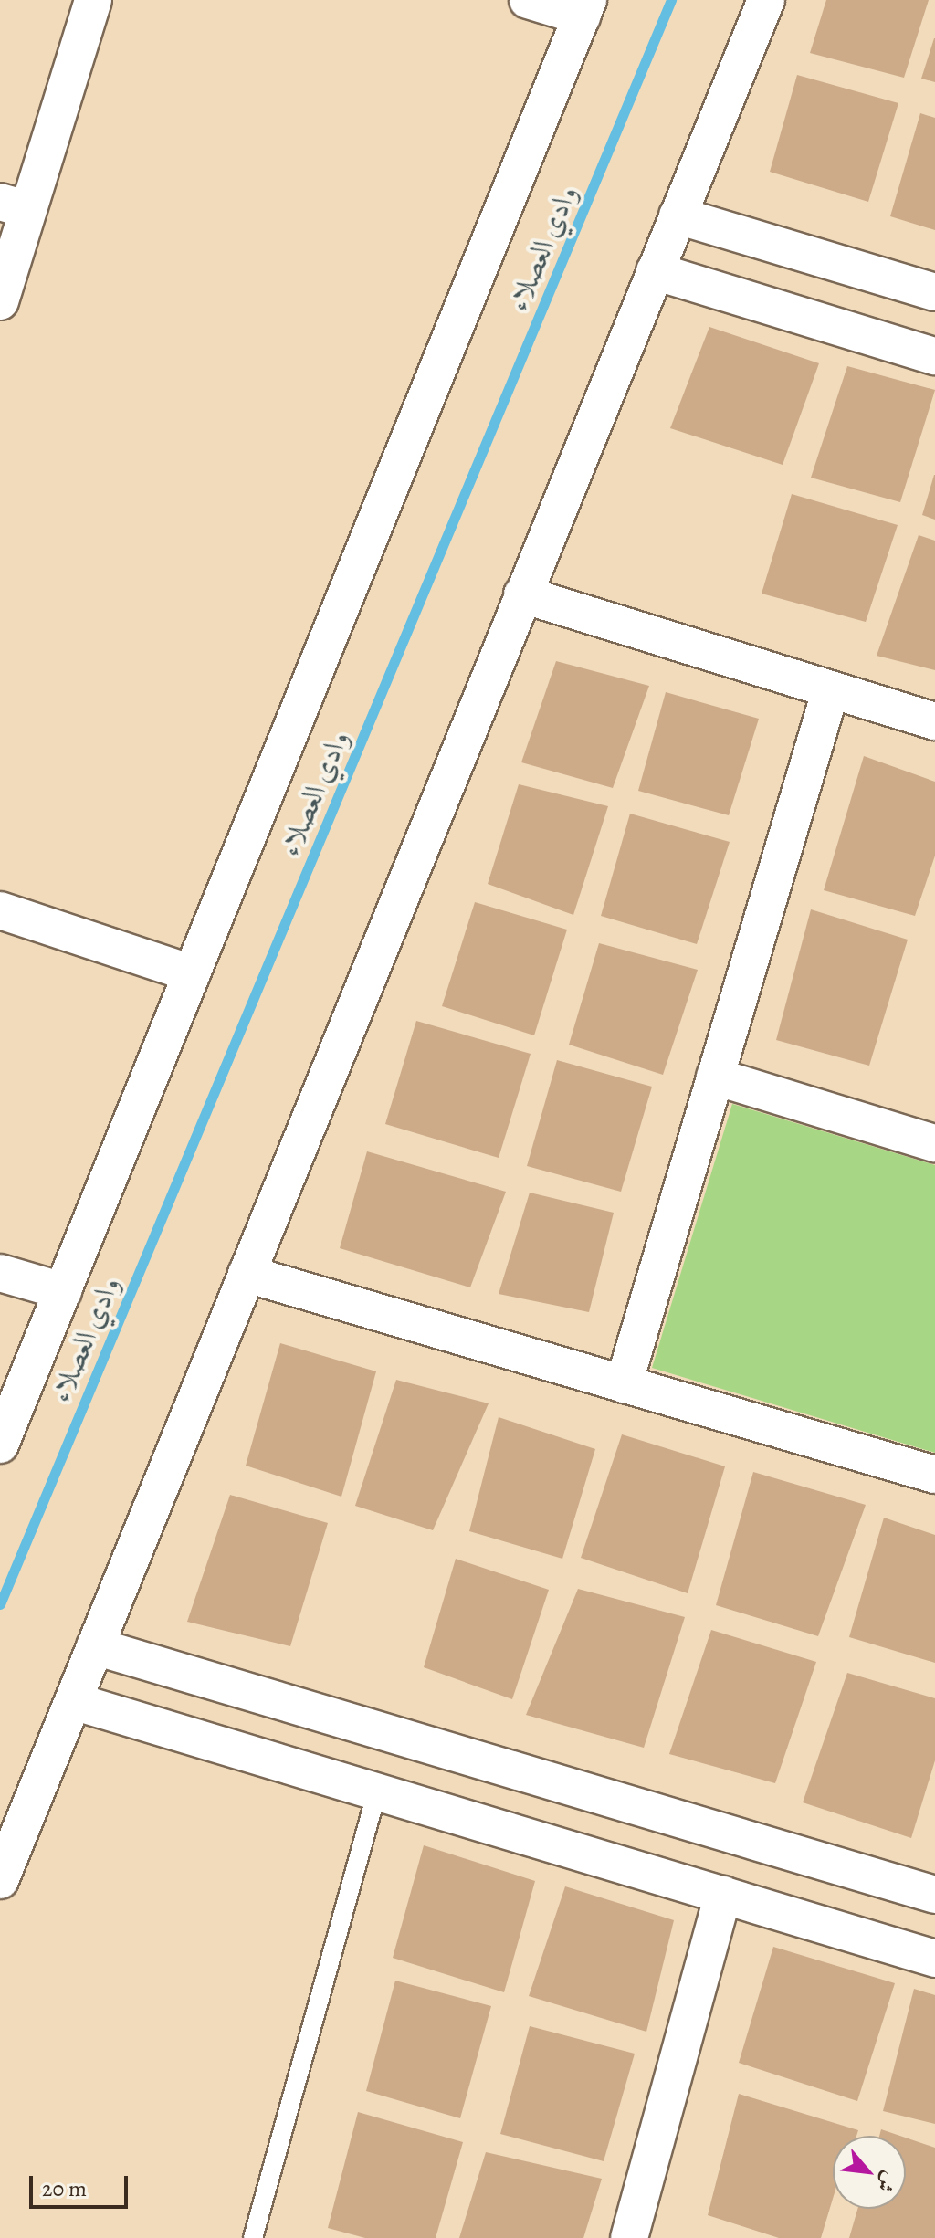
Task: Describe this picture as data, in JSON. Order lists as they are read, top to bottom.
{
  "water": ["وادي العصلاء"],
  "scale_bar": "20 m",
  "north": "bottom right"
}
